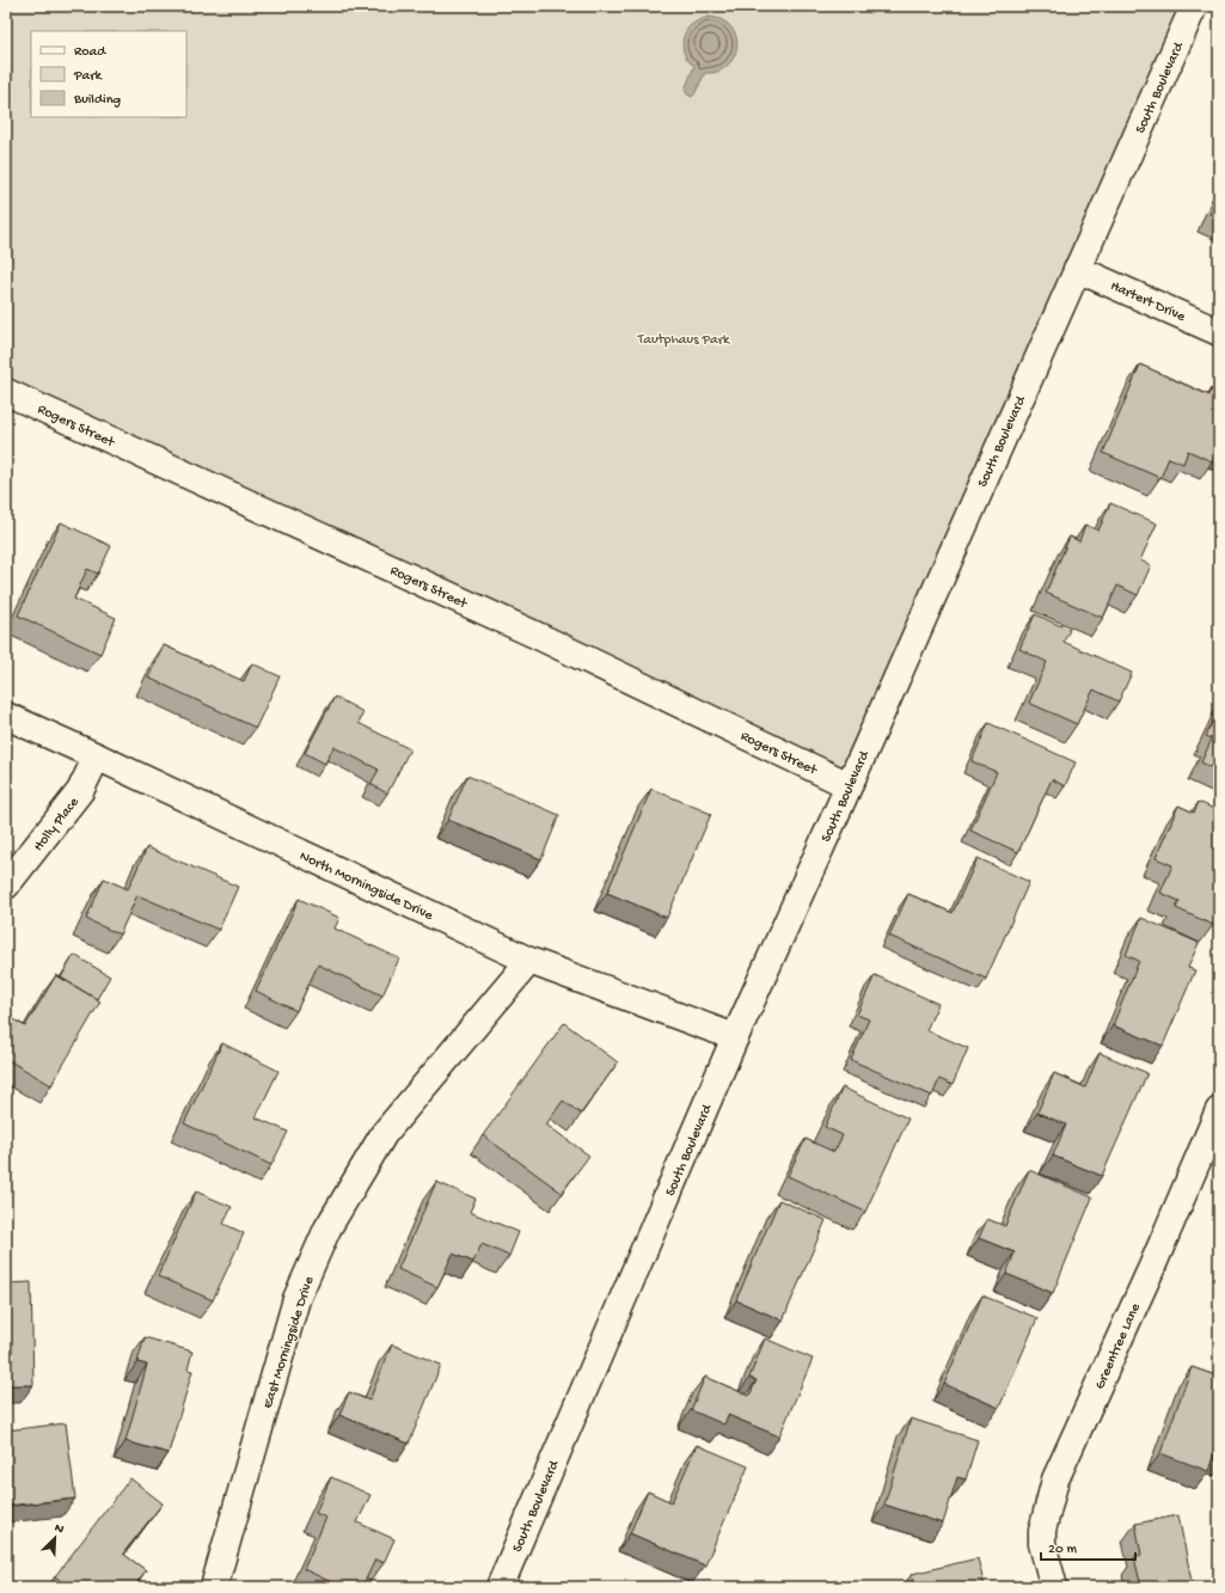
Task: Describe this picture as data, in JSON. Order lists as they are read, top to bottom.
{
  "streets": {
    "street": [
      "South Boulevard",
      "Hartert Drive",
      "Rogers Street",
      "Holly Place",
      "North Morningside Drive",
      "East Morningside Drive",
      "Greentree Lane"
    ]
  },
  "crossings": [
    ["South Boulevard", "Hartert Drive"],
    ["South Boulevard", "Rogers Street"],
    ["South Boulevard", "North Morningside Drive"],
    ["Holly Place", "North Morningside Drive"],
    ["North Morningside Drive", "East Morningside Drive"]
  ],
  "parks": ["Tautphaus Park"],
  "legend": ["Road", "Park", "Building"],
  "scale_bar": "20 m",
  "north": "top right"
}
